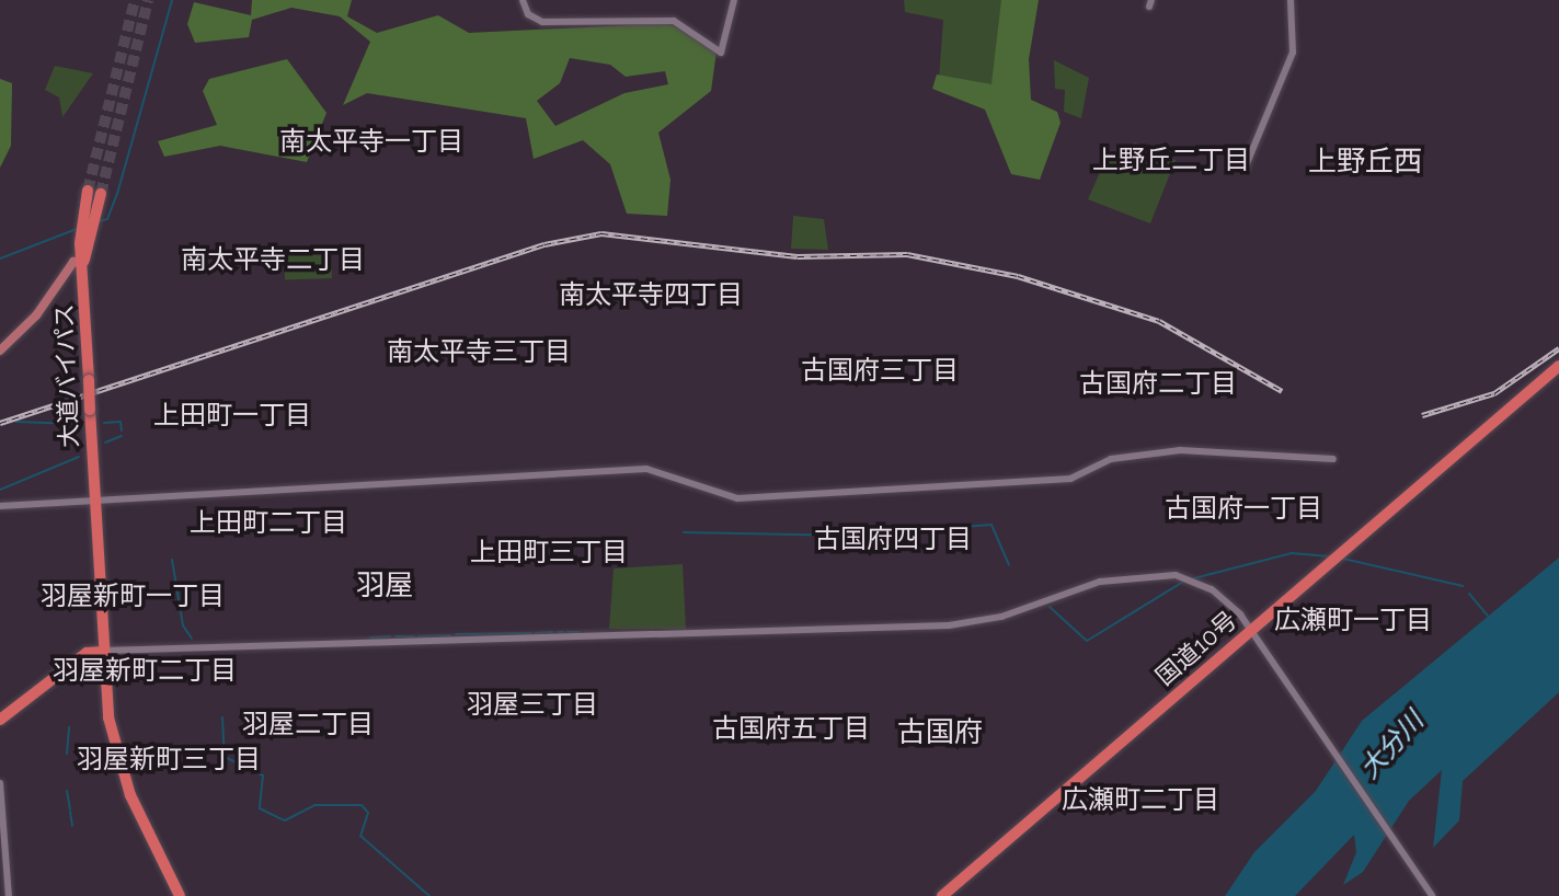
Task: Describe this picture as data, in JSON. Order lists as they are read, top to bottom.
{
  "streets": {
    "highway": ["大道バイパス", "国道10号"]
  },
  "districts": [
    "南太平寺一丁目",
    "上野丘二丁目",
    "上野丘西",
    "南太平寺二丁目",
    "南太平寺四丁目",
    "南太平寺三丁目",
    "古国府三丁目",
    "古国府二丁目",
    "上田町一丁目",
    "古国府一丁目",
    "上田町二丁目",
    "古国府四丁目",
    "上田町三丁目",
    "羽屋",
    "羽屋新町一丁目",
    "広瀬町一丁目",
    "羽屋新町二丁目",
    "羽屋三丁目",
    "羽屋二丁目",
    "古国府五丁目",
    "古国府",
    "羽屋新町三丁目",
    "広瀬町二丁目"
  ],
  "water": ["大分川"]
}
